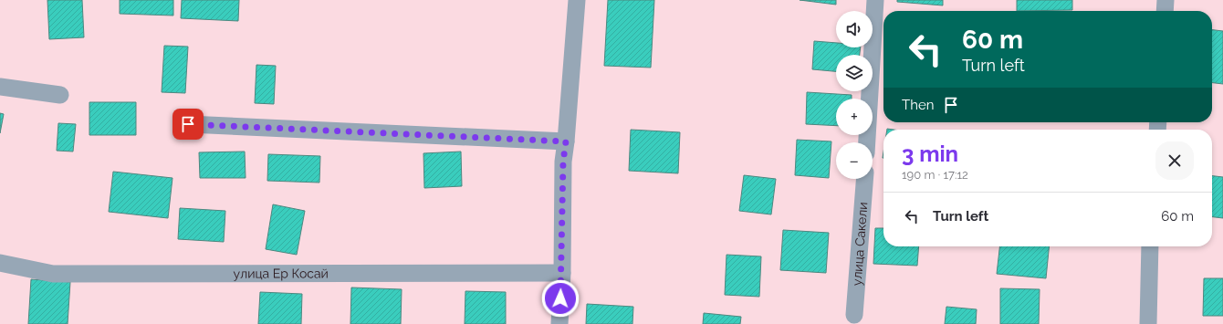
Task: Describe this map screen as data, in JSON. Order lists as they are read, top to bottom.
{
  "streets": {
    "street": ["улица Сакели", "улица Ер Косай"]
  },
  "page": {
    "map_buttons": ["+", "−"],
    "turn": ["60 m", "Turn left"],
    "then": "Then",
    "heading": ["3 min", "190 m · 17:12"],
    "list": [
      {
        "name": "Turn left",
        "value": "60 m"
      }
    ]
  }
}
